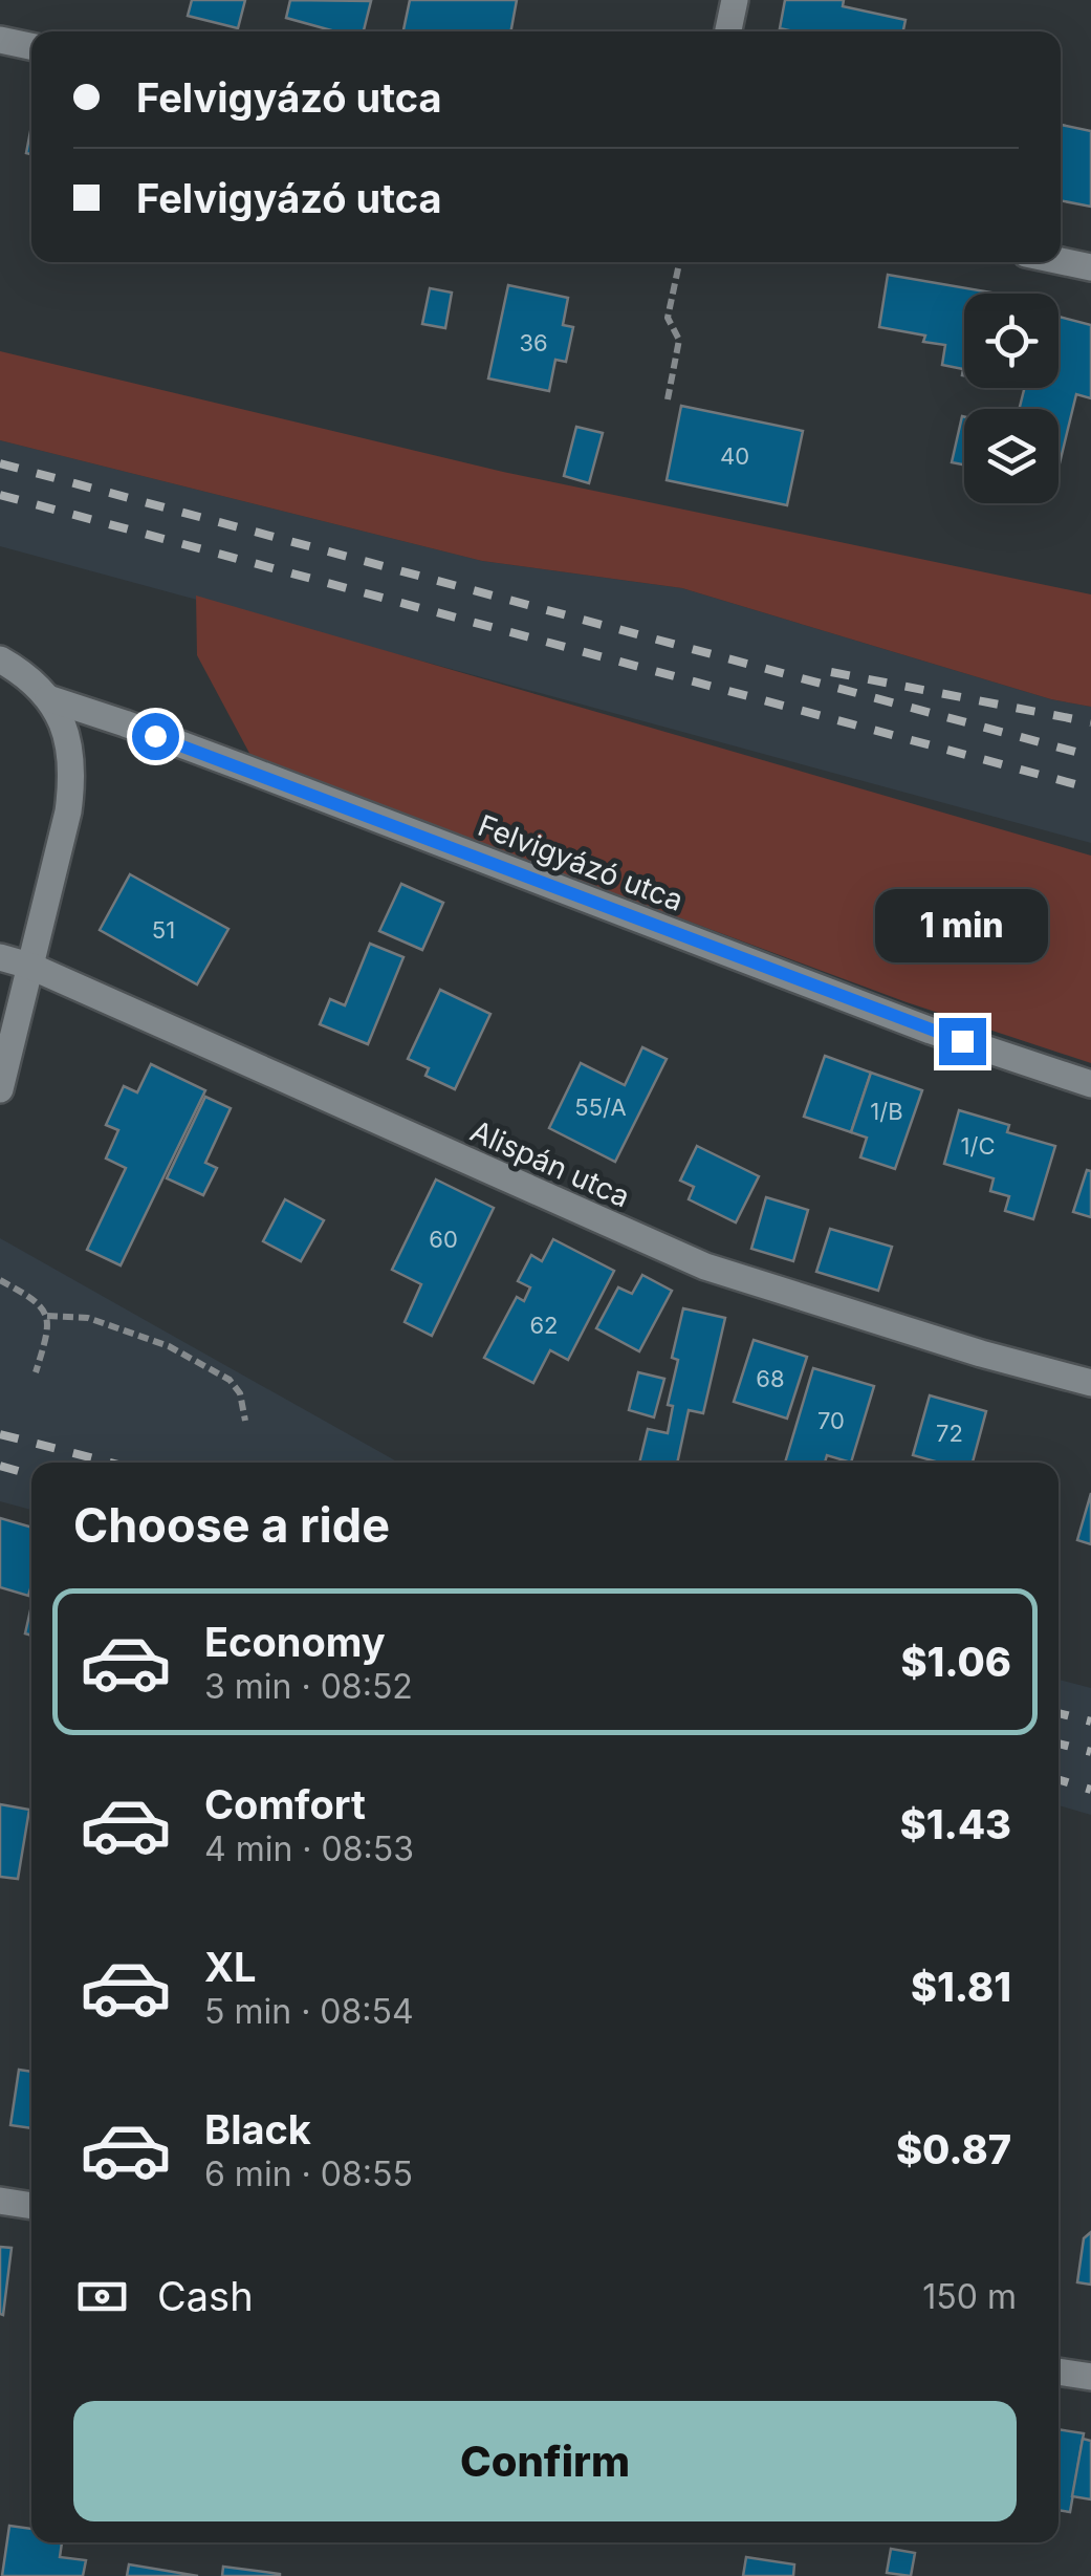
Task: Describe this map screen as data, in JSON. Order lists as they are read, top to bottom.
{
  "streets": {
    "street": ["Felvigyázó utca", "Alispán utca"]
  },
  "house_numbers": [
    "36",
    "40",
    "51",
    "55/A",
    "1/B",
    "1/C",
    "60",
    "62",
    "68",
    "70",
    "72"
  ],
  "page": {
    "banner": ["Felvigyázó utca", "Felvigyázó utca"],
    "bubble": "1 min",
    "heading": "Choose a ride",
    "list": [
      {
        "name": "Economy",
        "note": "3 min · 08:52",
        "value": "$1.06"
      },
      {
        "name": "Comfort",
        "note": "4 min · 08:53",
        "value": "$1.43"
      },
      {
        "name": "XL",
        "note": "5 min · 08:54",
        "value": "$1.81"
      },
      {
        "name": "Black",
        "note": "6 min · 08:55",
        "value": "$0.87"
      }
    ],
    "pay": ["Cash", "150 m"],
    "buttons": "Confirm"
  }
}
